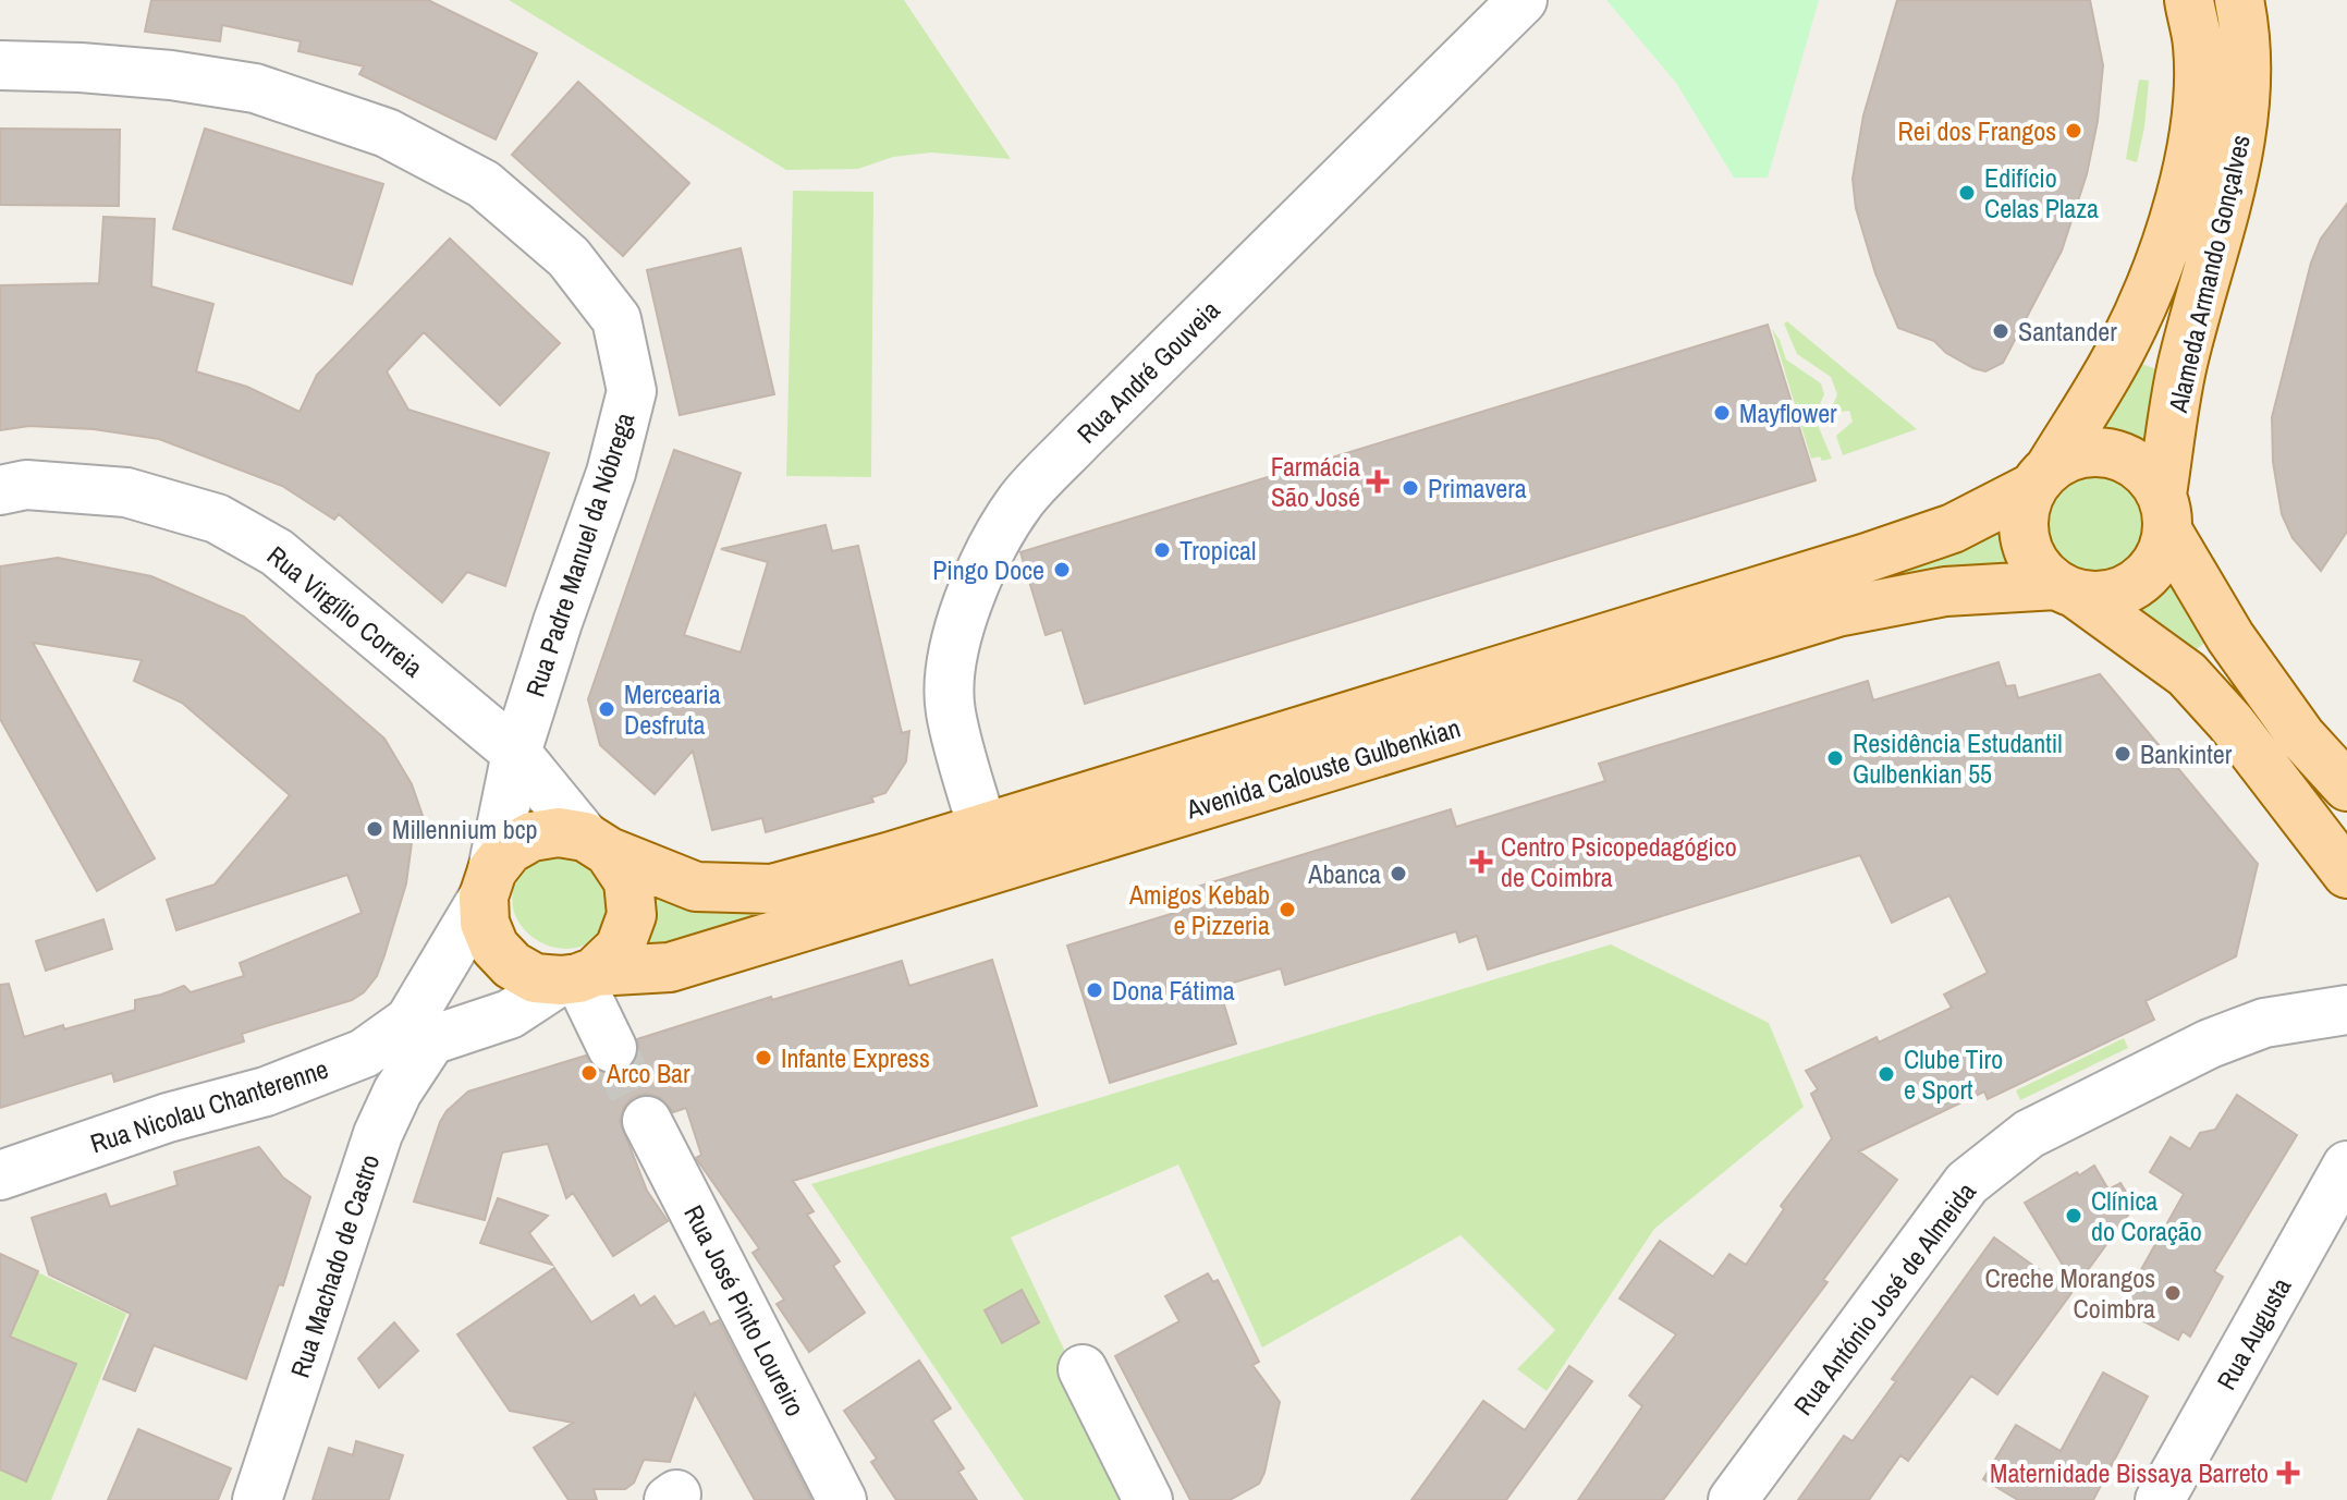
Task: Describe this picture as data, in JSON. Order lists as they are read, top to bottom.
{
  "streets": {
    "main road": ["Alameda Armando Gonçalves", "Avenida Calouste Gulbenkian"],
    "street": [
      "Rua André Gouveia",
      "Rua Padre Manuel da Nóbrega",
      "Rua Virgílio Correia",
      "Rua Nicolau Chanterenne",
      "Rua Machado de Castro",
      "Rua António José de Almeida",
      "Rua José Pinto Loureiro",
      "Rua Augusta"
    ]
  },
  "crossings": [
    ["Alameda Armando Gonçalves", "Avenida Calouste Gulbenkian"],
    ["Rua André Gouveia", "Avenida Calouste Gulbenkian"],
    ["Rua Padre Manuel da Nóbrega", "Rua Virgílio Correia"],
    ["Rua Padre Manuel da Nóbrega", "Avenida Calouste Gulbenkian"],
    ["Rua Padre Manuel da Nóbrega", "Rua Machado de Castro"],
    ["Rua Virgílio Correia", "Avenida Calouste Gulbenkian"],
    ["Rua Virgílio Correia", "Rua Machado de Castro"],
    ["Avenida Calouste Gulbenkian", "Rua Machado de Castro"],
    ["Rua Nicolau Chanterenne", "Rua Machado de Castro"]
  ],
  "places": {
    "other": [
      "Rei dos Frangos",
      "Edifício Celas Plaza",
      "Santander",
      "Mayflower",
      "Primavera",
      "Tropical",
      "Pingo Doce",
      "Mercearia Desfruta",
      "Bankinter",
      "Residência Estudantil Gulbenkian 55",
      "Millennium bcp",
      "Abanca",
      "Amigos Kebab e Pizzeria",
      "Dona Fátima",
      "Infante Express",
      "Arco Bar",
      "Clube Tiro e Sport",
      "Clínica do Coração",
      "Creche Morangos Coimbra"
    ],
    "health": ["Farmácia São José", "Centro Psicopedagógico de Coimbra", "Maternidade Bissaya Barreto"]
  }
}
